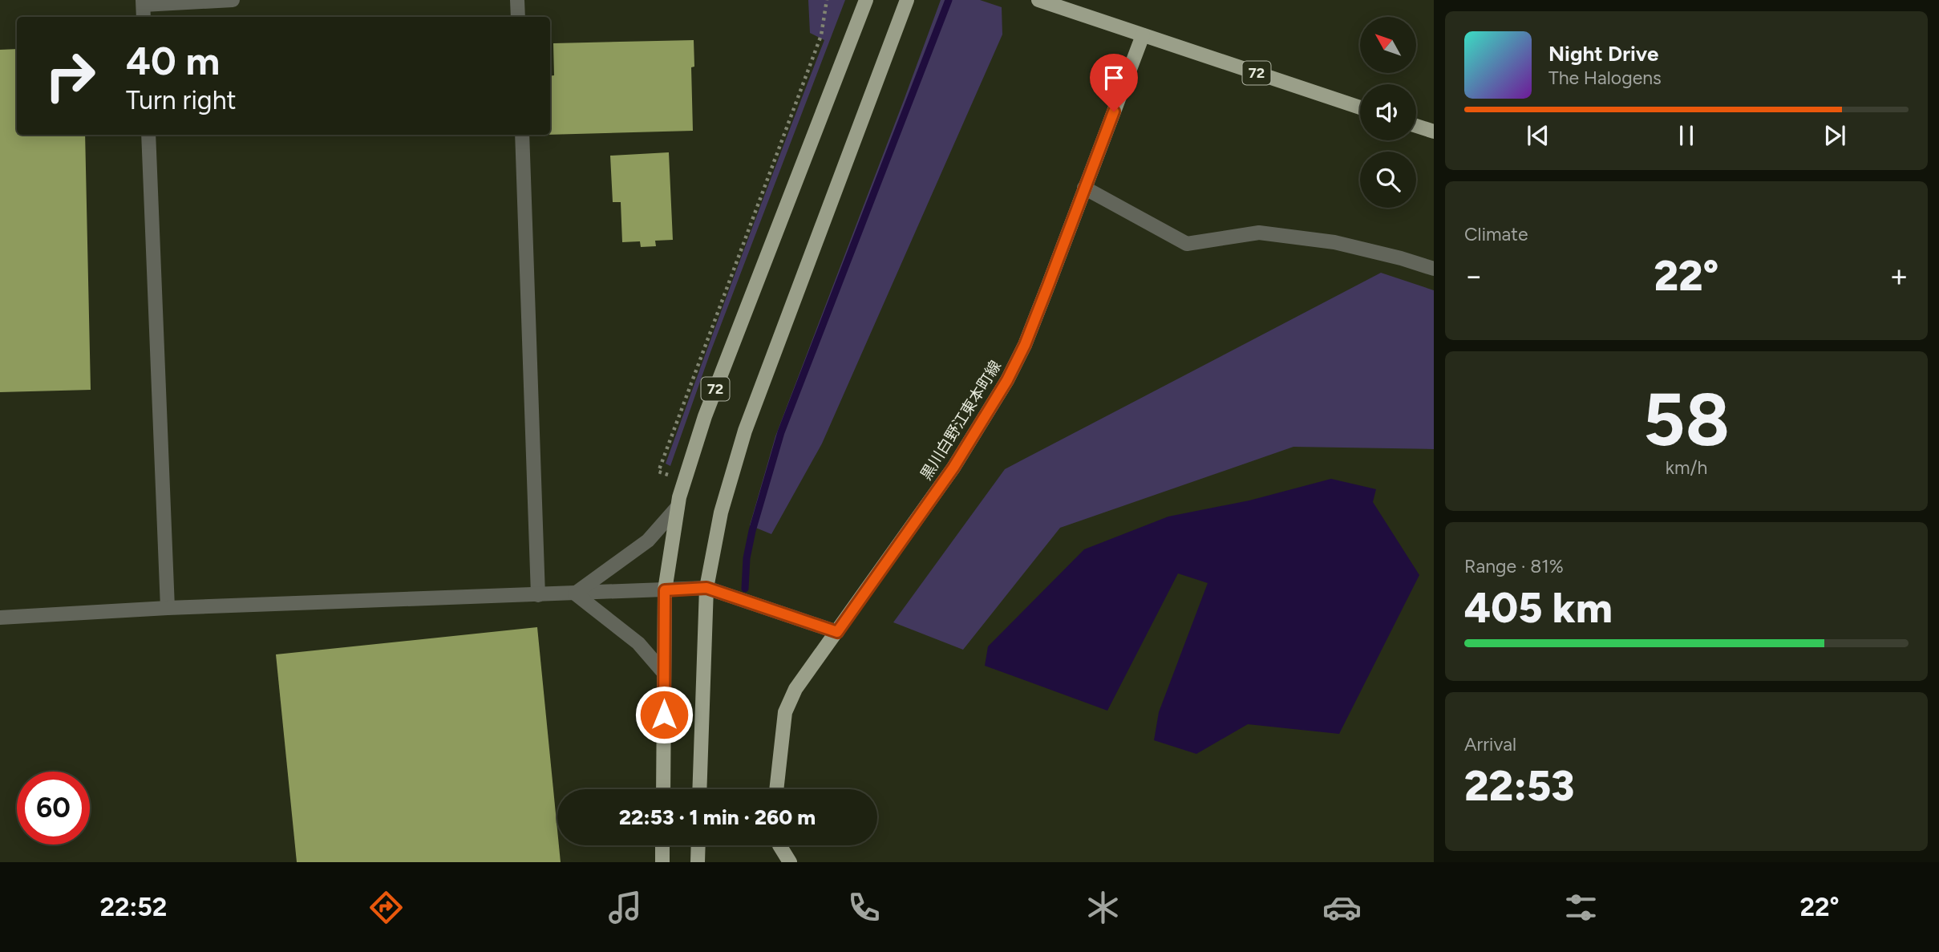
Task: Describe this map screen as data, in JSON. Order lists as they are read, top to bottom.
{
  "streets": {
    "main road": ["72", "黒川白野江東本町線"]
  },
  "crossings": [
    ["72", "黒川白野江東本町線"]
  ],
  "north": "top left",
  "page": {
    "turn": ["40 m", "Turn right"],
    "song": ["Night Drive", "The Halogens"],
    "tile": [
      "Climate",
      ["58", "km/h"],
      ["Range · 81%", "405 km"],
      ["Arrival", "22:53"]
    ],
    "heat": ["−", "22°", "+"],
    "limit": "60",
    "trip": "22:53 · 1 min · 260 m",
    "tabs": ["22:52", "22°"]
  }
}
